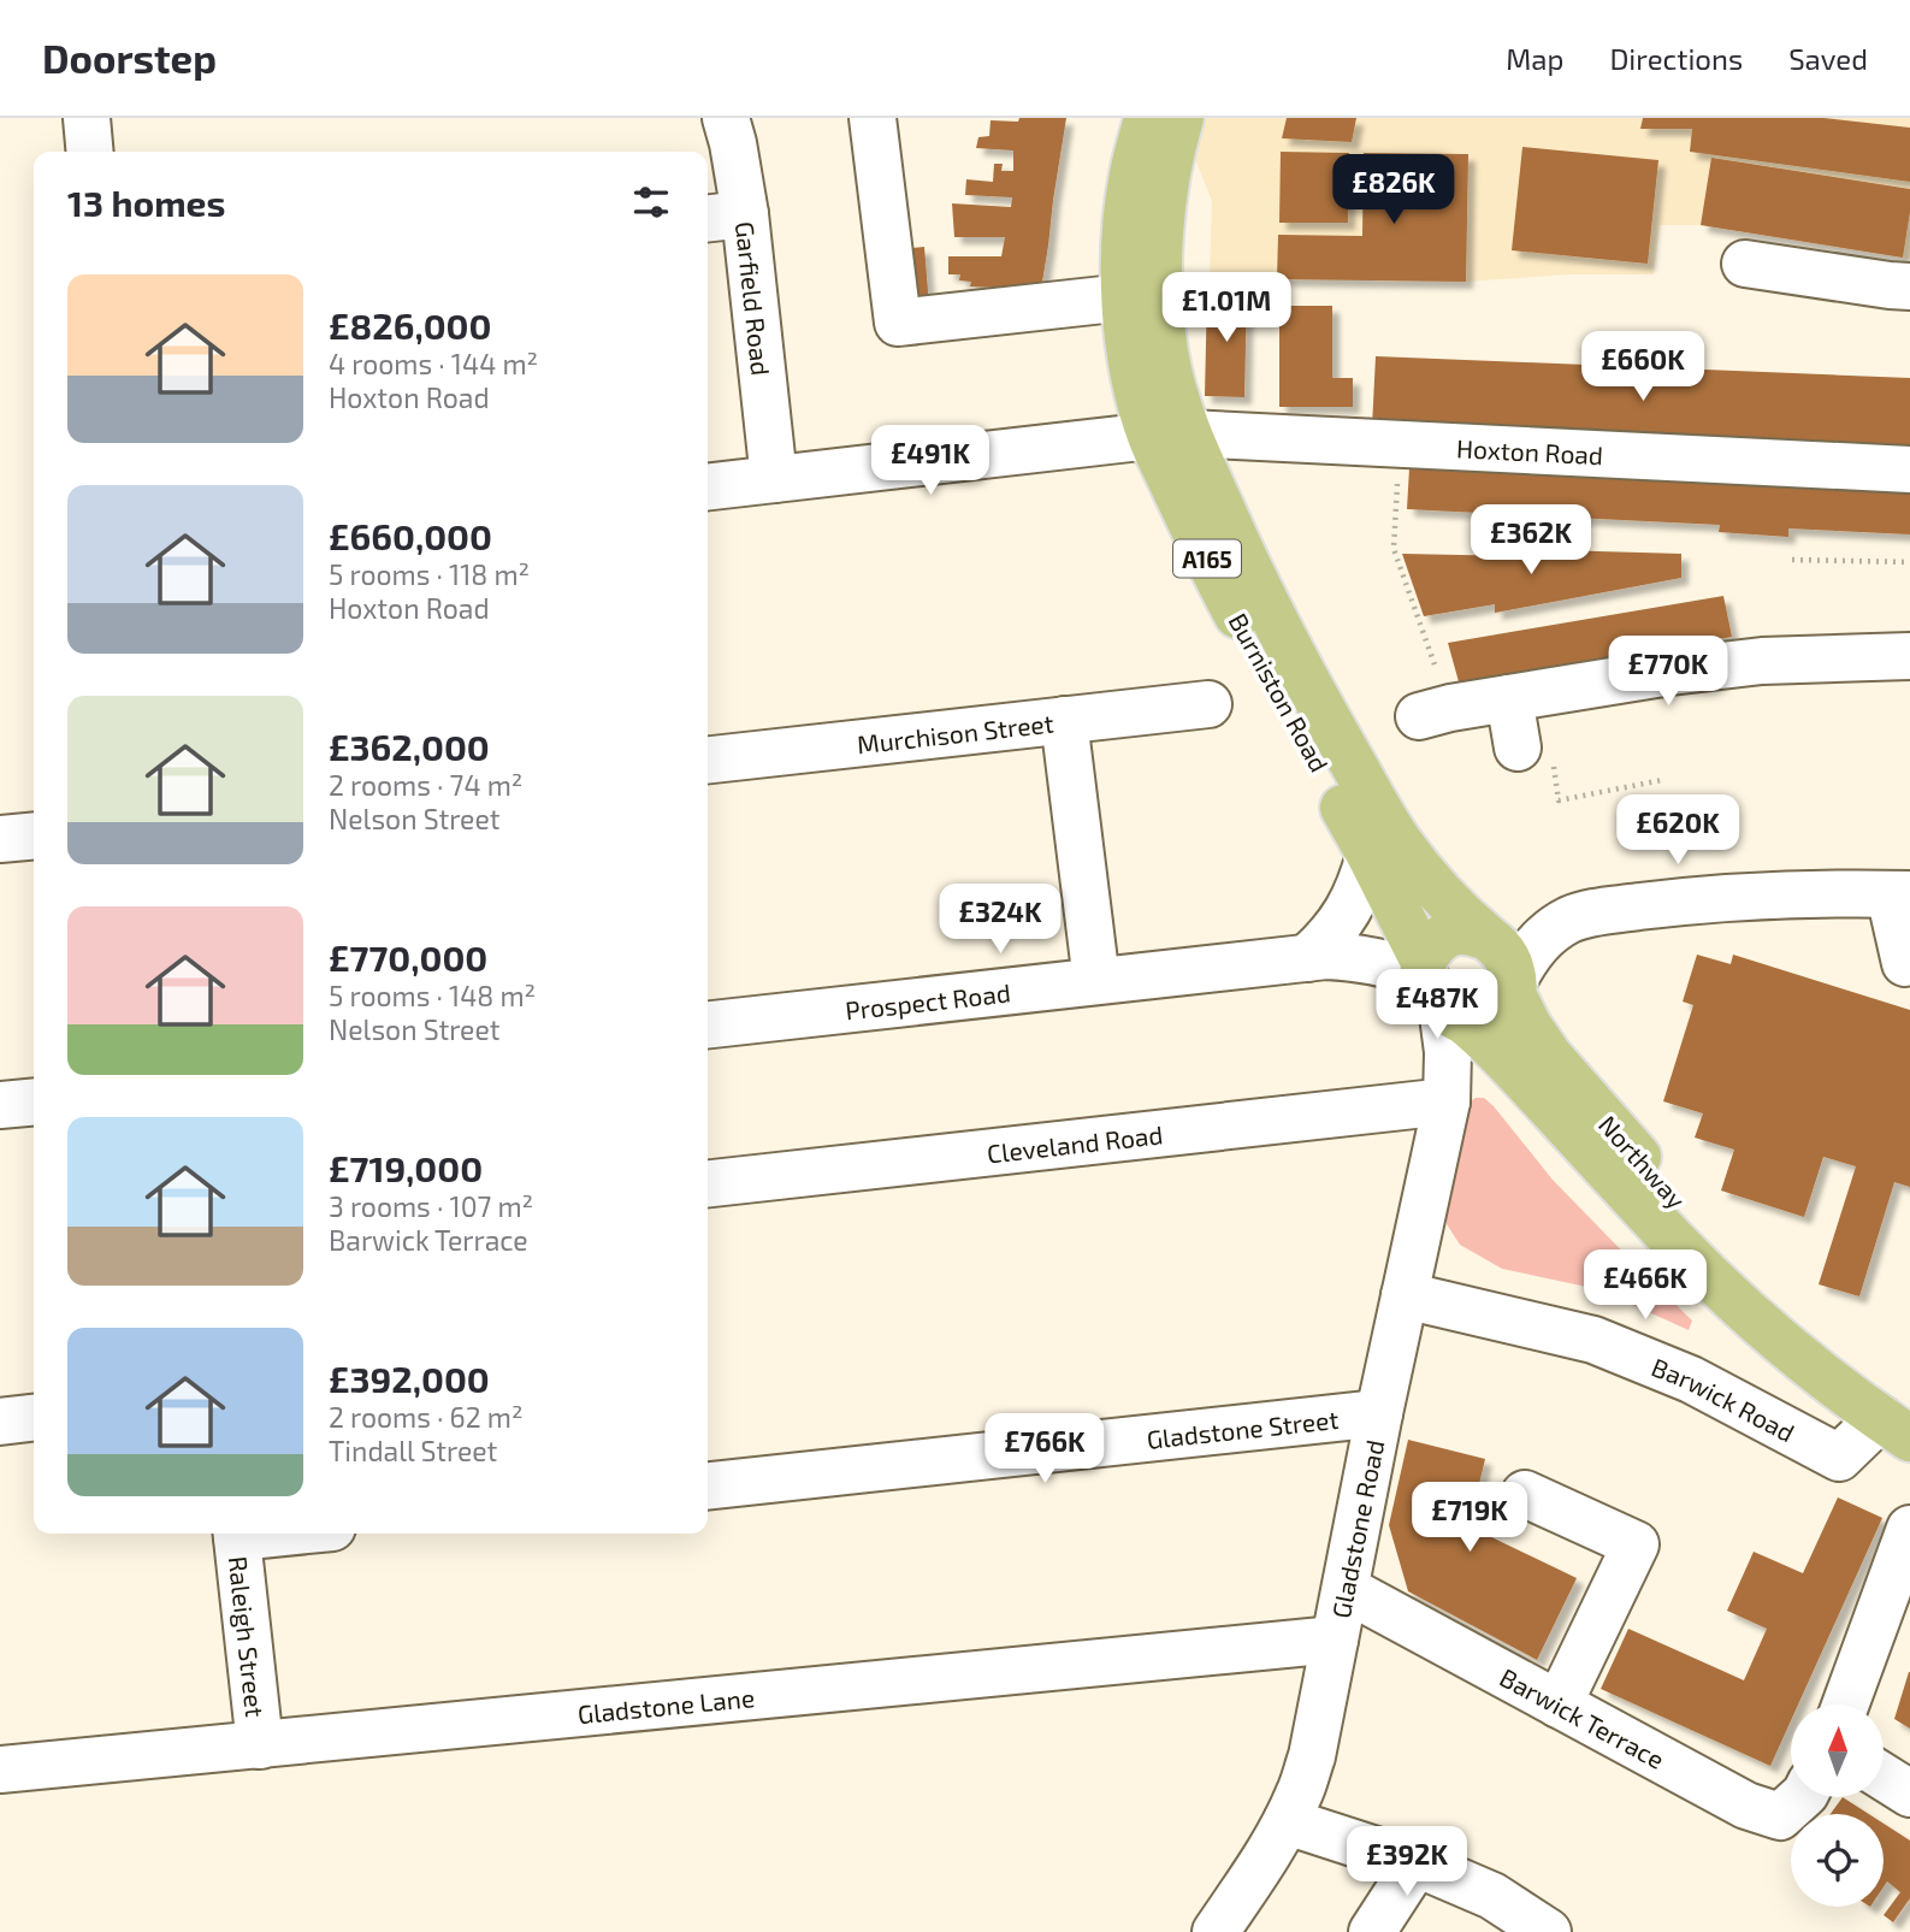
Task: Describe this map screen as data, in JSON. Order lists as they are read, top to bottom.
{
  "streets": {
    "main road": ["A165", "Burniston Road", "Northway"],
    "street": [
      "Garfield Road",
      "Hoxton Road",
      "Murchison Street",
      "Prospect Road",
      "Cleveland Road",
      "Barwick Road",
      "Gladstone Street",
      "Gladstone Road",
      "Raleigh Street",
      "Gladstone Lane",
      "Barwick Terrace"
    ]
  },
  "crossings": [
    ["Garfield Road", "Hoxton Road"],
    ["Hoxton Road", "Burniston Road"],
    ["Burniston Road", "Prospect Road"],
    ["Burniston Road", "Northway"],
    ["Burniston Road", "Gladstone Road"],
    ["Prospect Road", "Northway"],
    ["Prospect Road", "Gladstone Road"],
    ["Cleveland Road", "Gladstone Road"],
    ["Northway", "Barwick Road"],
    ["Northway", "Gladstone Road"],
    ["Barwick Road", "Gladstone Road"],
    ["Gladstone Street", "Gladstone Road"],
    ["Gladstone Road", "Gladstone Lane"],
    ["Gladstone Road", "Barwick Terrace"],
    ["Raleigh Street", "Gladstone Lane"]
  ],
  "north": "top",
  "page": {
    "header": "Doorstep",
    "nav": ["Map", "Directions", "Saved"],
    "heading": "13 homes",
    "price": [
      "£826K",
      "£1.01M",
      "£660K",
      "£491K",
      "£362K",
      "£770K",
      "£620K",
      "£324K",
      "£487K",
      "£466K",
      "£766K",
      "£719K",
      "£392K"
    ],
    "list": [
      {
        "name": "£826,000",
        "note": "4 rooms · 144 m² · Hoxton Road"
      },
      {
        "name": "£660,000",
        "note": "5 rooms · 118 m² · Hoxton Road"
      },
      {
        "name": "£362,000",
        "note": "2 rooms · 74 m² · Nelson Street"
      },
      {
        "name": "£770,000",
        "note": "5 rooms · 148 m² · Nelson Street"
      },
      {
        "name": "£719,000",
        "note": "3 rooms · 107 m² · Barwick Terrace"
      },
      {
        "name": "£392,000",
        "note": "2 rooms · 62 m² · Tindall Street"
      }
    ]
  }
}
